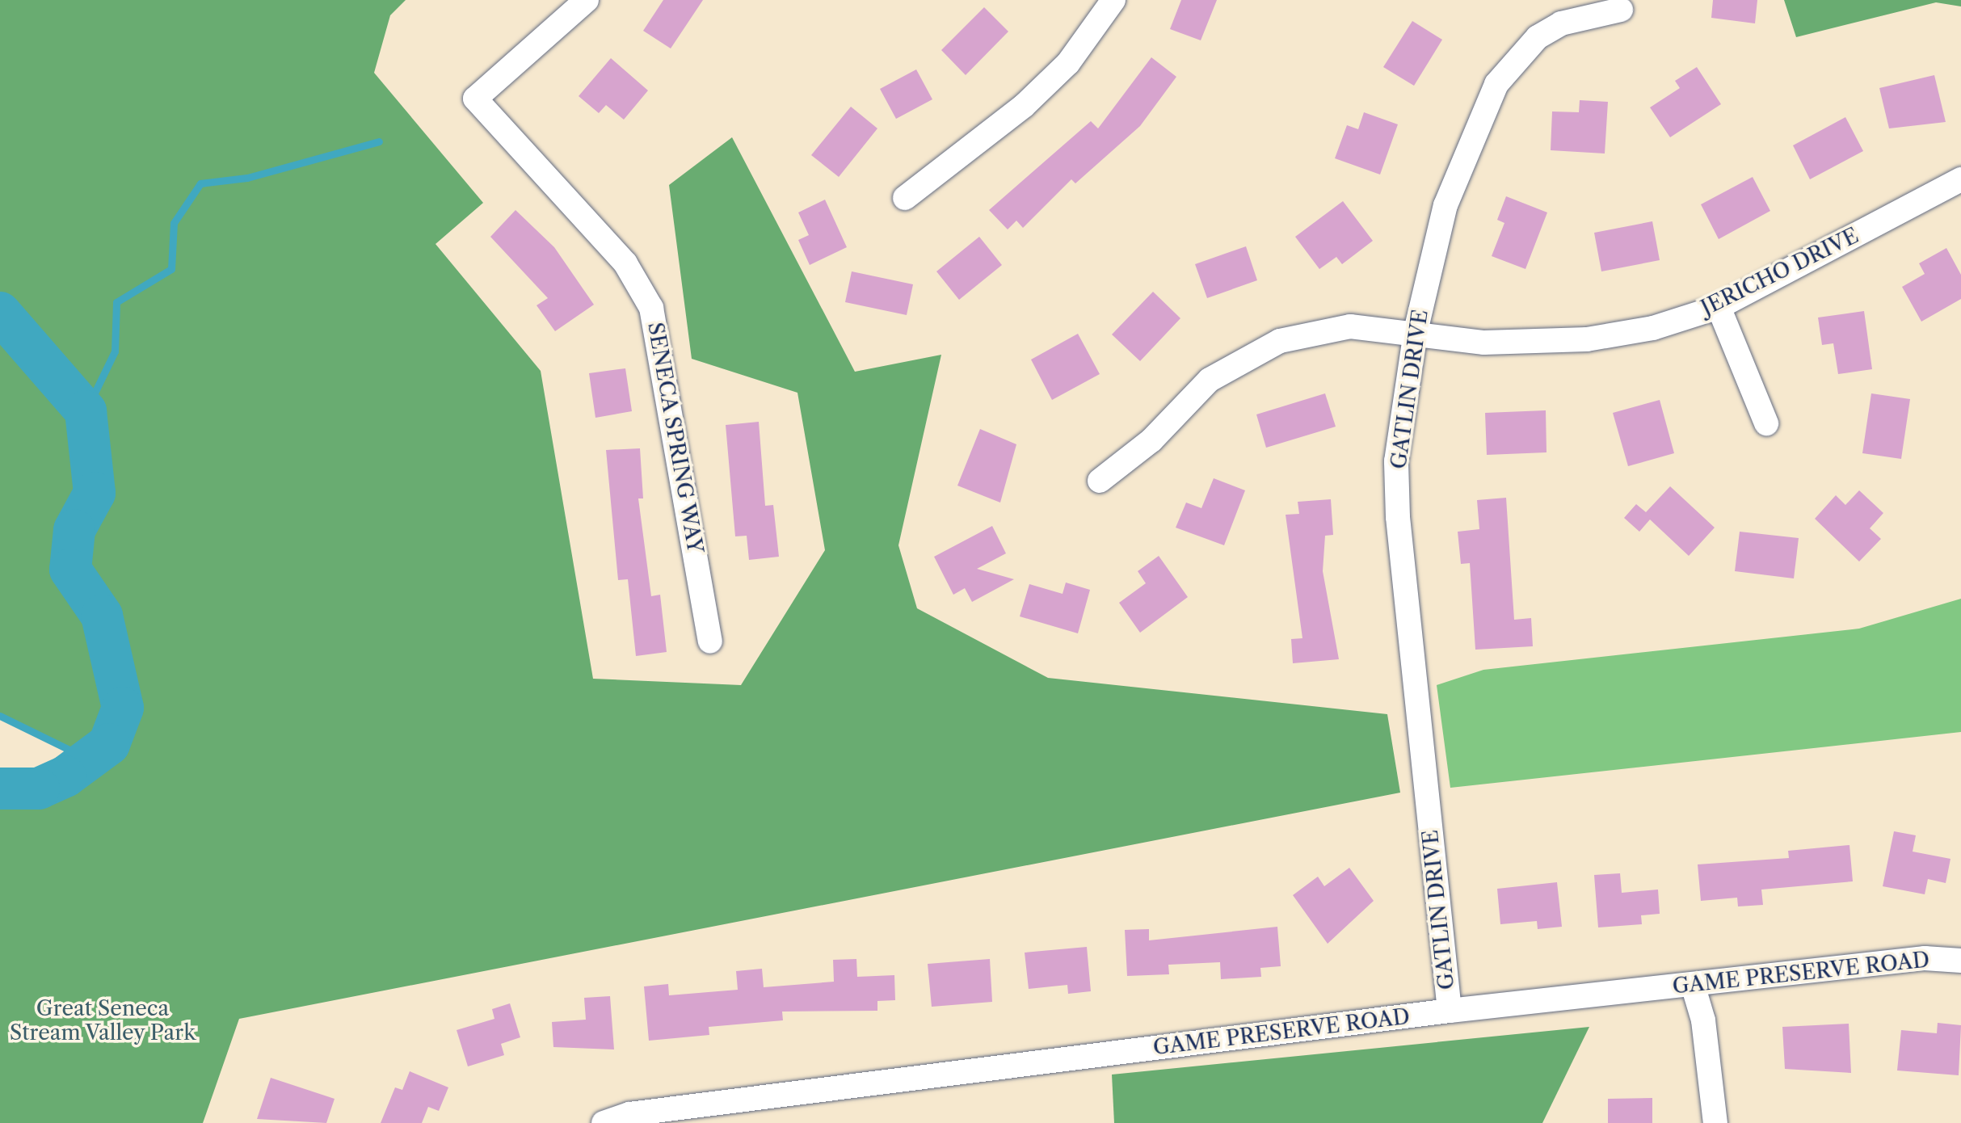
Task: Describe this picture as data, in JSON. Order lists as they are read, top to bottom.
{
  "streets": {
    "street": [
      "JERICHO DRIVE",
      "GATLIN DRIVE",
      "SENECA SPRING WAY",
      "GAME PRESERVE ROAD"
    ]
  },
  "crossings": [
    ["JERICHO DRIVE", "GATLIN DRIVE"],
    ["GATLIN DRIVE", "GAME PRESERVE ROAD"]
  ],
  "parks": ["Great Seneca Stream Valley Park"]
}
